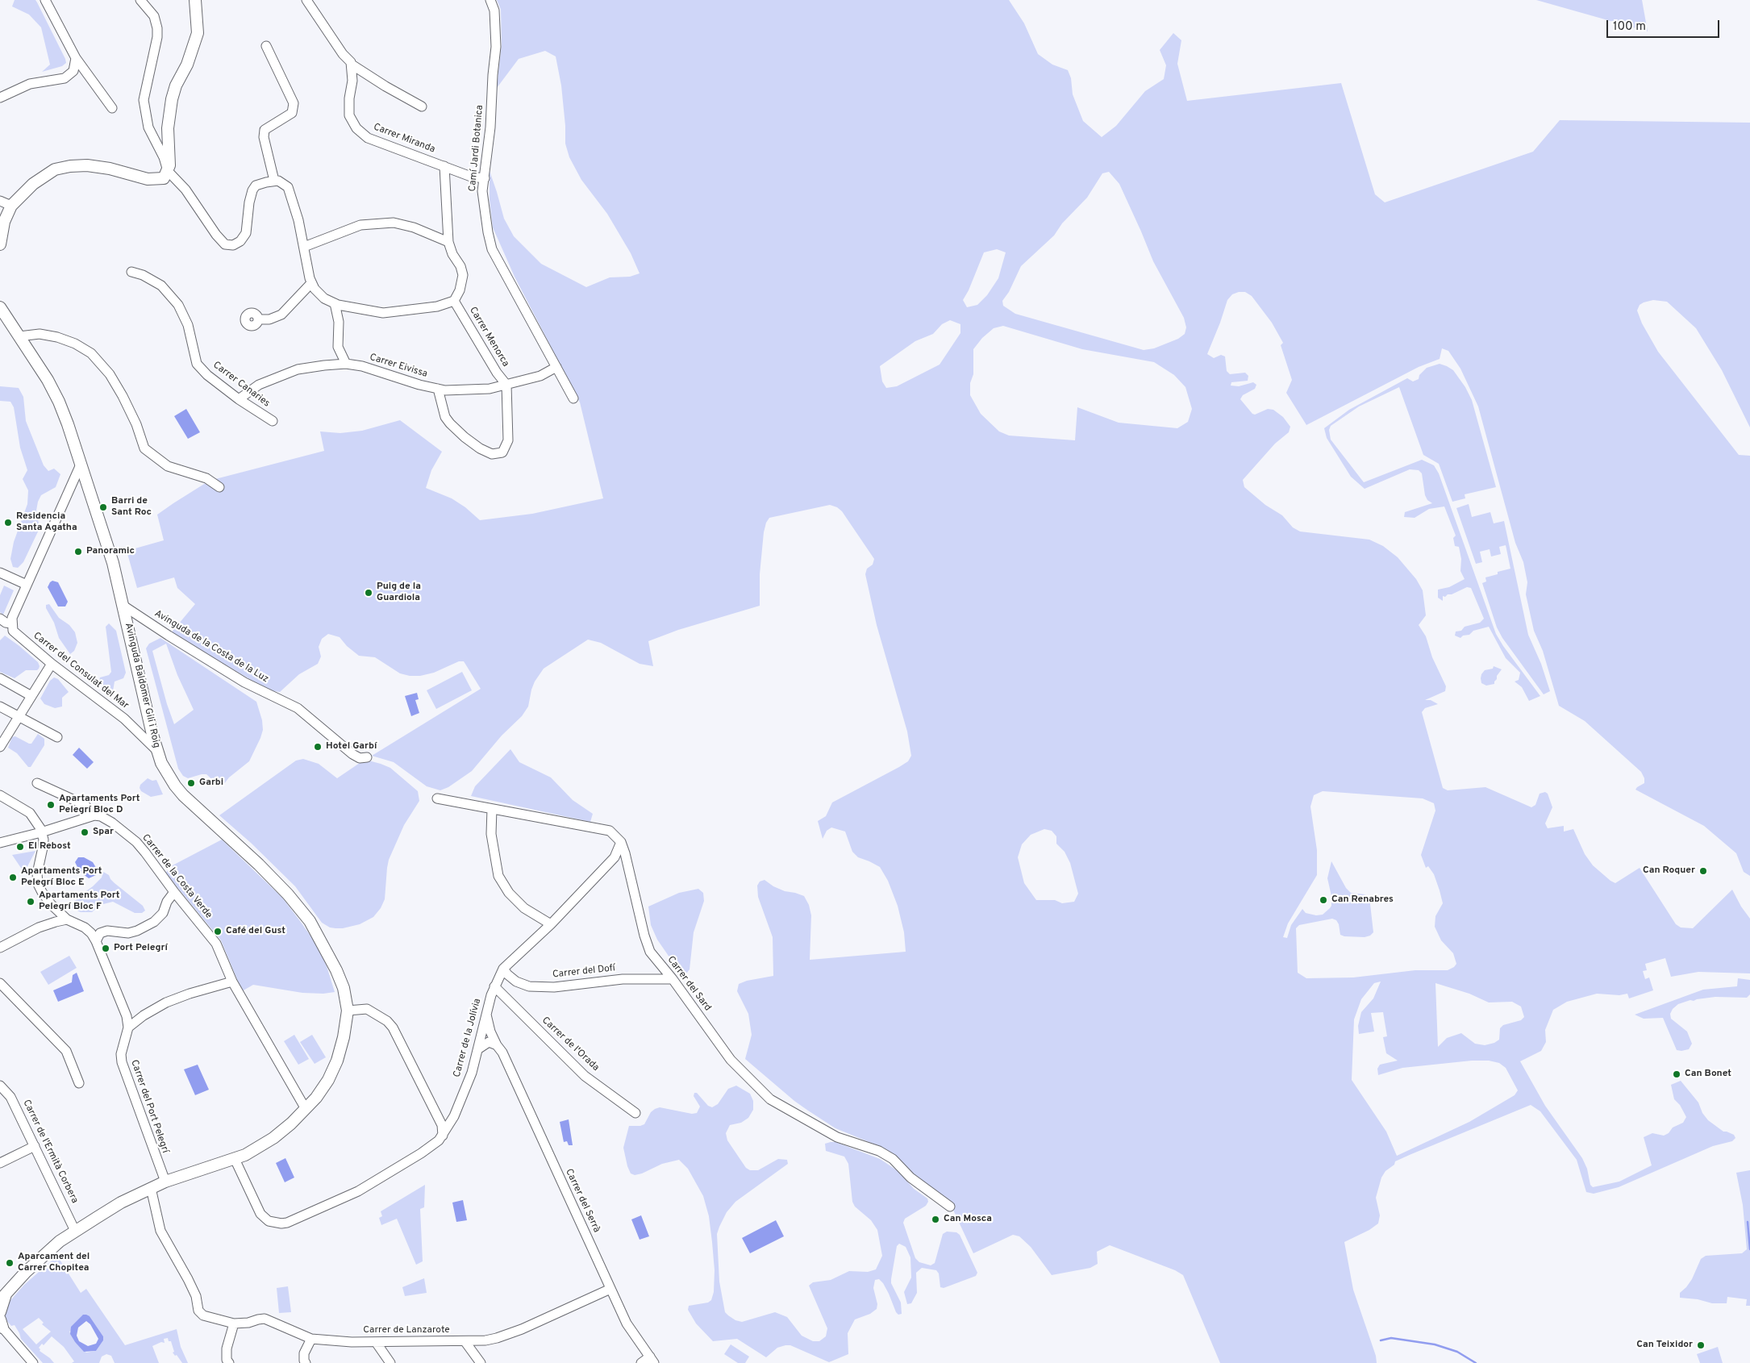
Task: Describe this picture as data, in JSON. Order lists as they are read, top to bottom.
{
  "streets": {
    "street": [
      "Carrer Miranda",
      "Camí Jardi Botanica",
      "Carrer Menorca",
      "Carrer Eivissa",
      "Carrer Canaries",
      "Avinguda de la Costa de la Luz",
      "Carrer del Consulat del Mar",
      "Avinguda Baldomer Gili i Roig",
      "Carrer de la Costa Verde",
      "Carrer del Dofí",
      "Carrer del Sard",
      "Carrer de la Jolívia",
      "Carrer de l'Orada",
      "Carrer del Port Pelegrí",
      "Carrer de l'Ermità Corbera",
      "Carrer del Serrà",
      "Carrer de Lanzarote"
    ]
  },
  "crossings": [
    ["Carrer Miranda", "Camí Jardi Botanica"],
    ["Camí Jardi Botanica", "Carrer Eivissa"],
    ["Carrer Menorca", "Carrer Eivissa"],
    ["Carrer Eivissa", "Carrer Canaries"],
    ["Avinguda de la Costa de la Luz", "Avinguda Baldomer Gili i Roig"],
    ["Carrer del Consulat del Mar", "Avinguda Baldomer Gili i Roig"],
    ["Avinguda Baldomer Gili i Roig", "Carrer de la Costa Verde"],
    ["Avinguda Baldomer Gili i Roig", "Carrer de la Jolívia"],
    ["Avinguda Baldomer Gili i Roig", "Carrer del Port Pelegrí"],
    ["Avinguda Baldomer Gili i Roig", "Carrer de l'Ermità Corbera"],
    ["Carrer del Dofí", "Carrer del Sard"],
    ["Carrer del Dofí", "Carrer de la Jolívia"],
    ["Carrer del Sard", "Carrer de la Jolívia"],
    ["Carrer de la Jolívia", "Carrer de l'Orada"],
    ["Carrer de la Jolívia", "Carrer del Serrà"],
    ["Carrer del Serrà", "Carrer de Lanzarote"]
  ],
  "places": [
    "Barri de Sant Roc",
    "Residencia Santa Agatha",
    "Panoramic",
    "Puig de la Guardiola",
    "Hotel Garbí",
    "Garbi",
    "Apartaments Port Pelegrí Bloc D",
    "Spar",
    "El Rebost",
    "Can Roquer",
    "Apartaments Port Pelegrí Bloc E",
    "Can Renabres",
    "Apartaments Port Pelegrí Bloc F",
    "Café del Gust",
    "Port Pelegrí",
    "Can Bonet",
    "Can Mosca",
    "Aparcament del Carrer Chopitea",
    "Can Teixidor"
  ],
  "scale_bar": "100 m"
}
